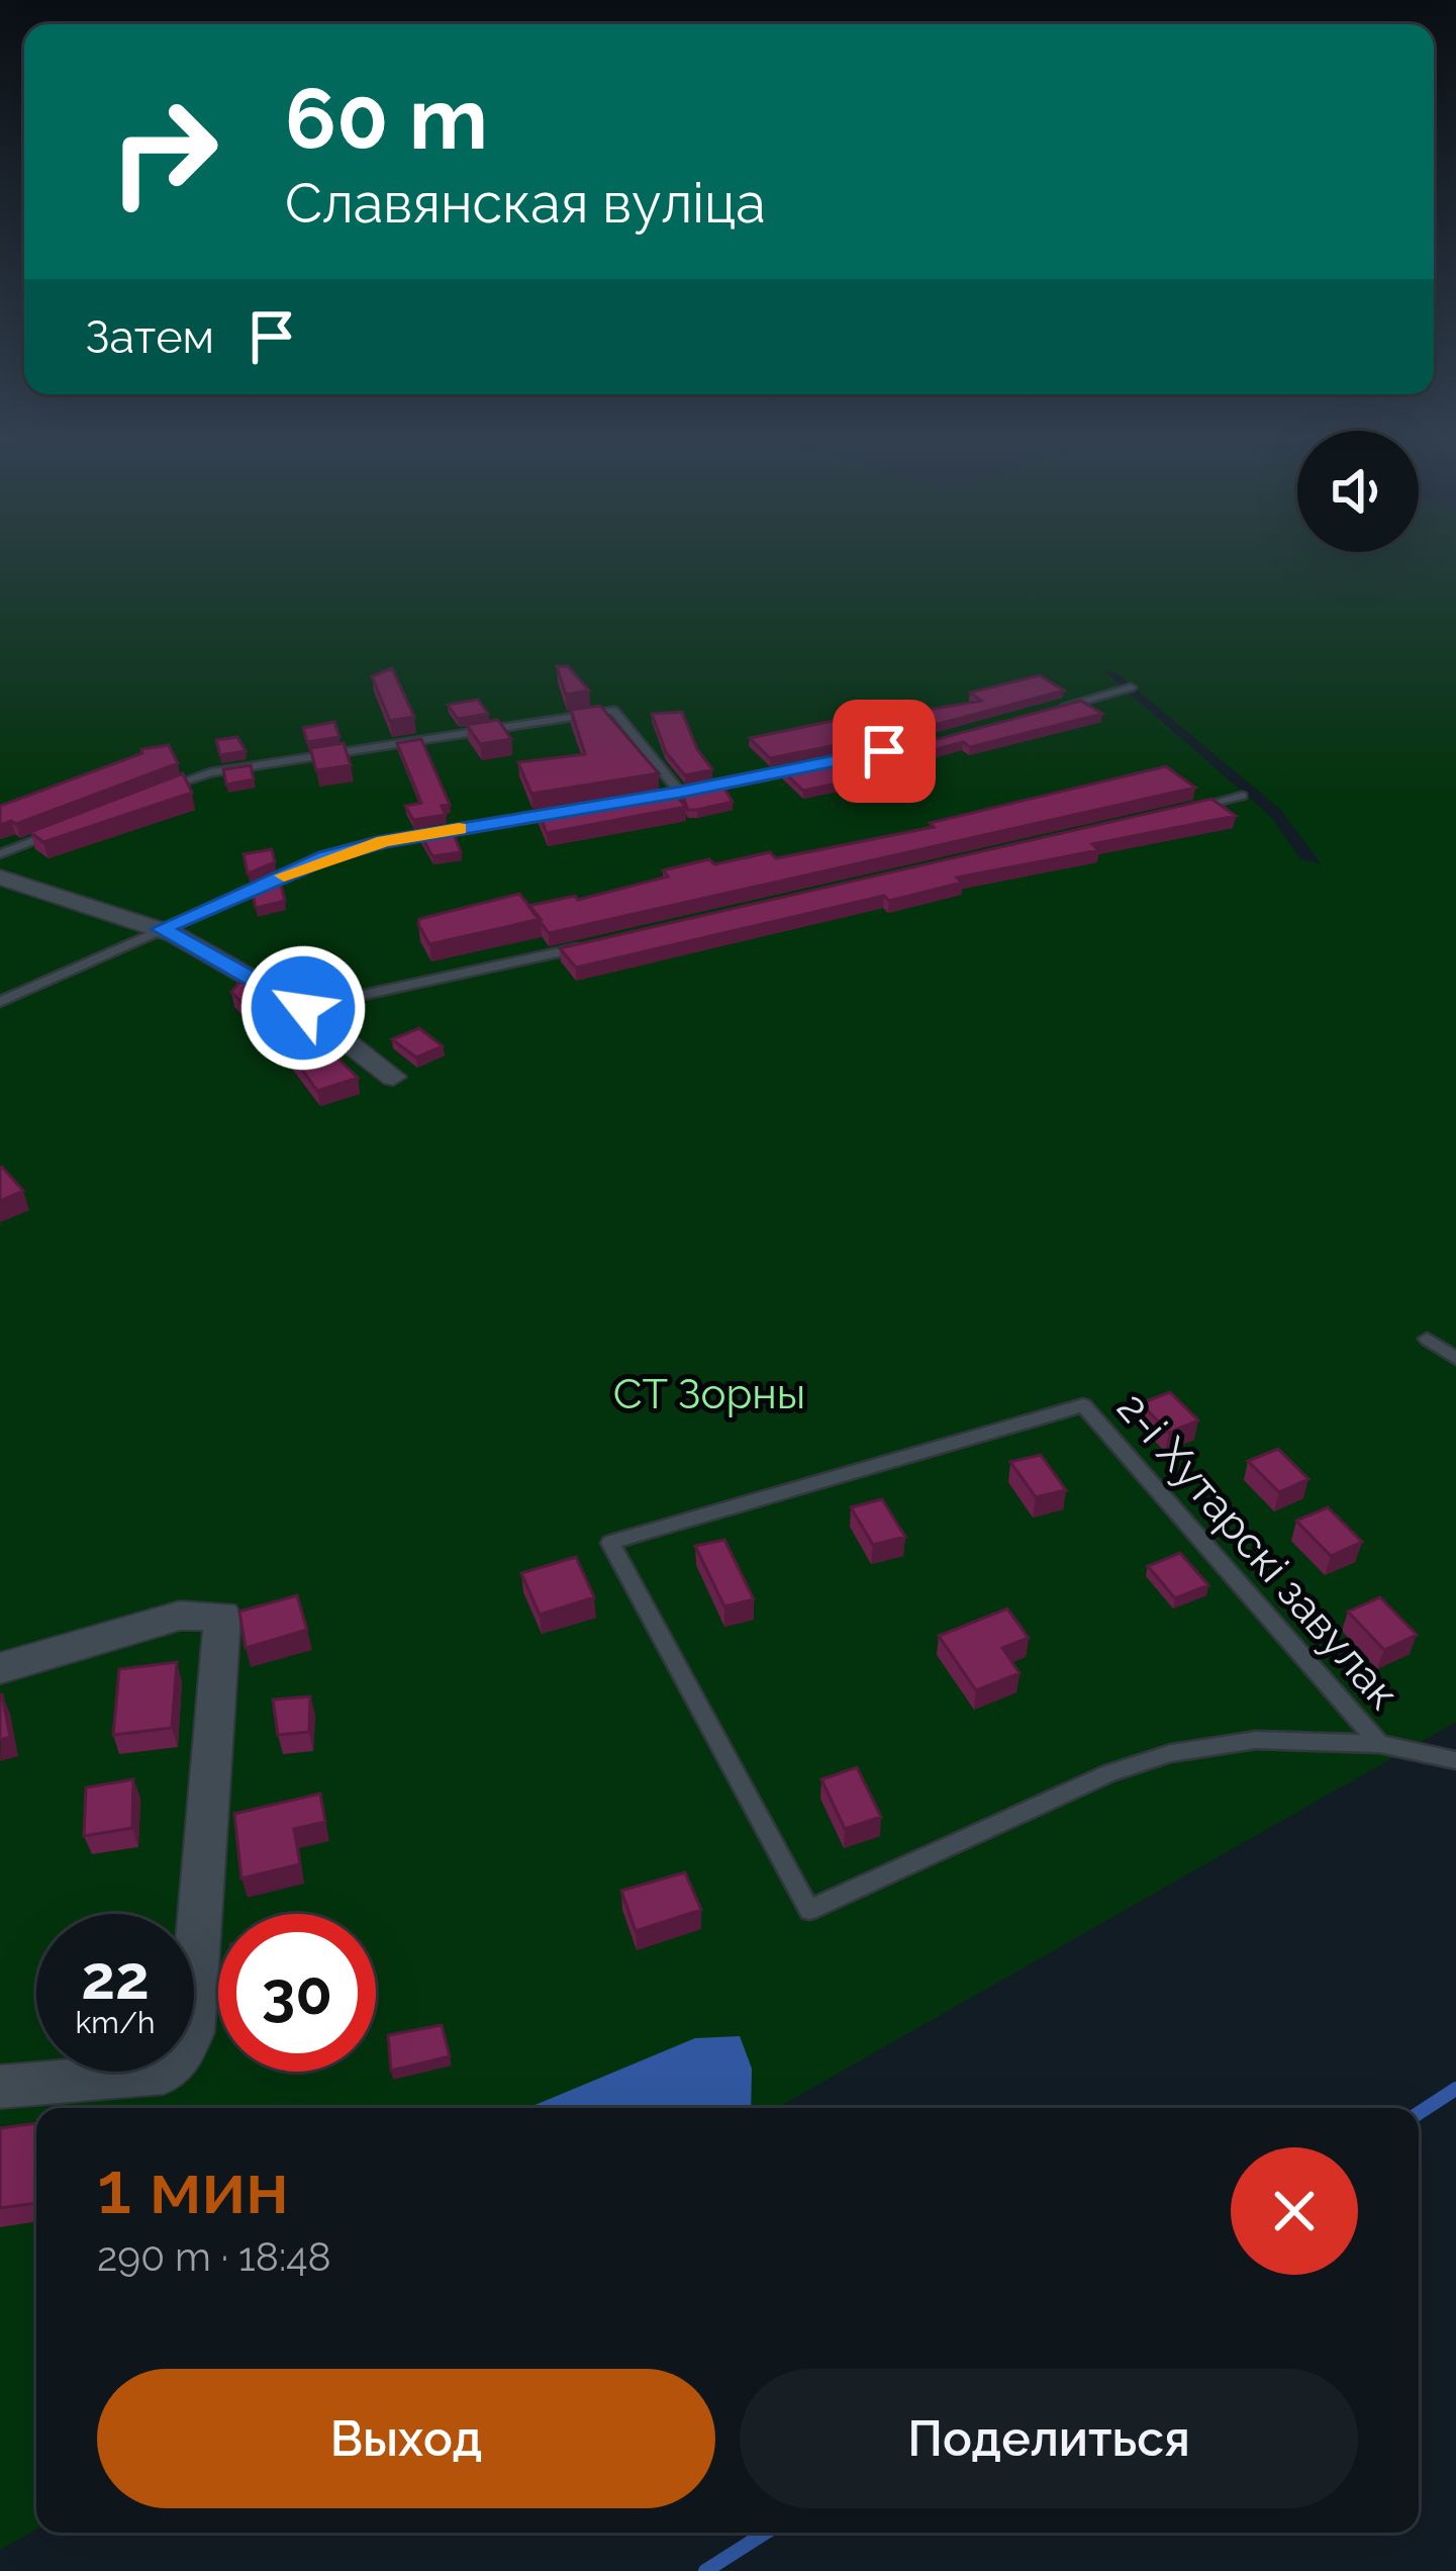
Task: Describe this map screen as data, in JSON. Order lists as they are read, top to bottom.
{
  "streets": {
    "lane": ["2-і Хутарскі завулак"]
  },
  "parks": ["СТ Зорны"],
  "page": {
    "turn": ["60 m", "Славянская вуліца"],
    "then": "Затем",
    "speed": "22 km/h",
    "limit": "30",
    "heading": ["1 мин", "290 m · 18:48"],
    "buttons": ["Выход", "Поделиться"]
  }
}
